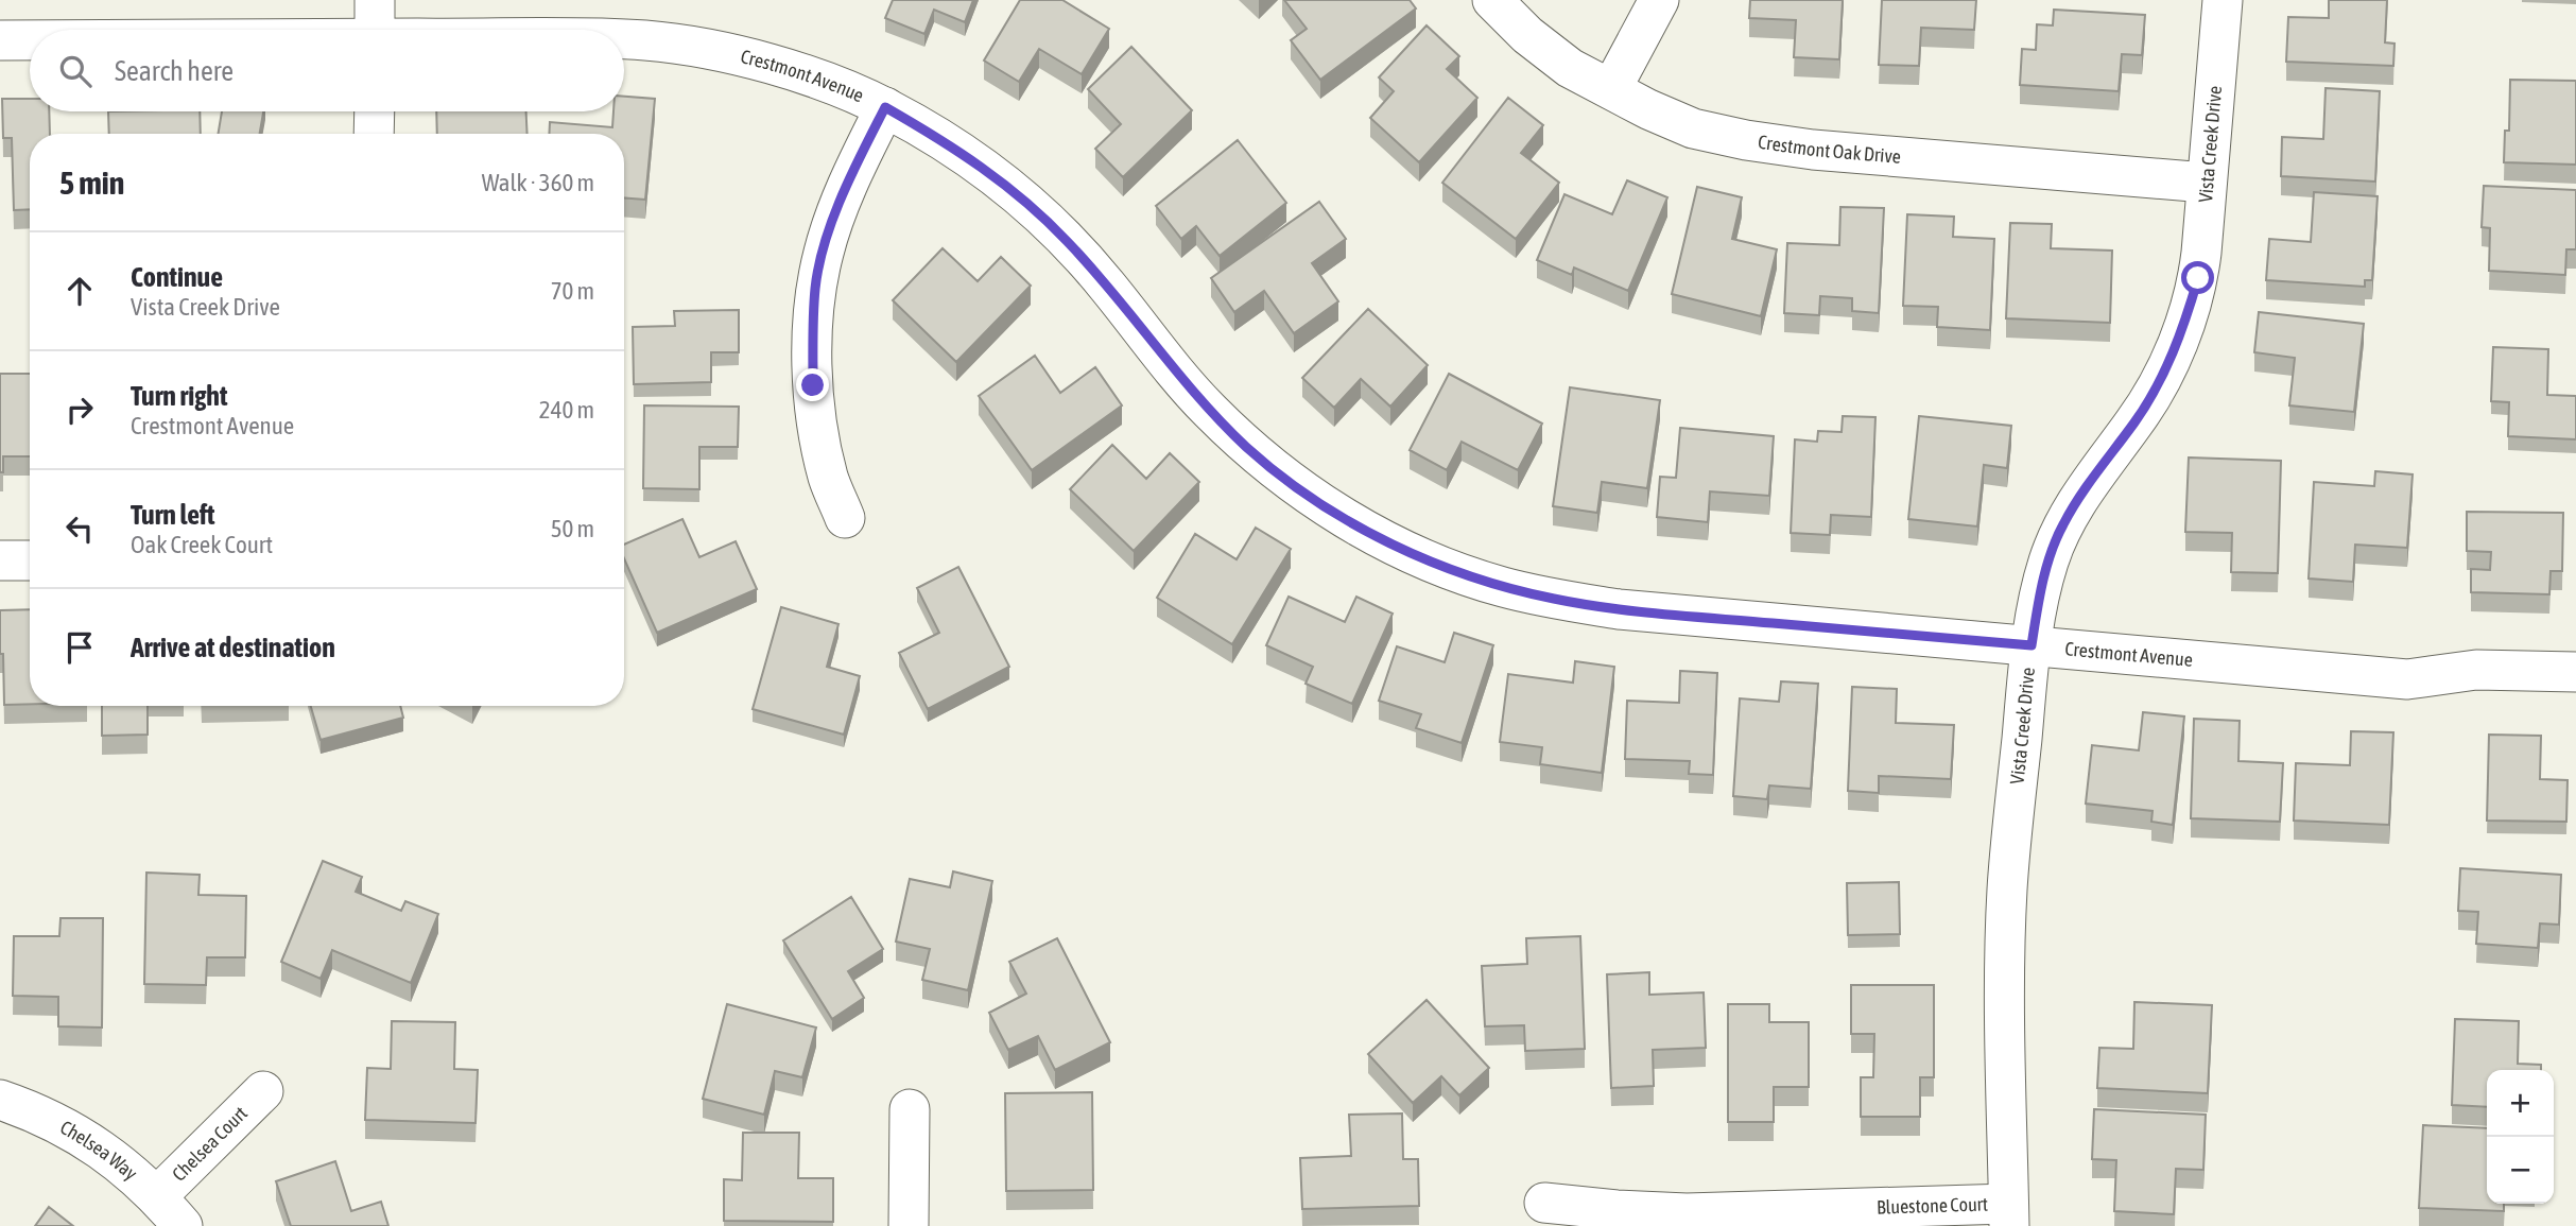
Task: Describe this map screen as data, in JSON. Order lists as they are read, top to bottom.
{
  "streets": {
    "street": [
      "Crestmont Avenue",
      "Vista Creek Drive",
      "Crestmont Oak Drive",
      "Chelsea Court",
      "Chelsea Way",
      "Bluestone Court"
    ]
  },
  "crossings": [
    ["Crestmont Avenue", "Vista Creek Drive"],
    ["Vista Creek Drive", "Crestmont Oak Drive"],
    ["Vista Creek Drive", "Bluestone Court"],
    ["Chelsea Court", "Chelsea Way"]
  ],
  "page": {
    "search": "Search here",
    "heading": ["5 min", "Walk · 360 m"],
    "list": [
      ["Continue", "Vista Creek Drive", "70 m"],
      ["Turn right", "Crestmont Avenue", "240 m"],
      ["Turn left", "Oak Creek Court", "50 m"],
      "Arrive at destination"
    ],
    "map_buttons": ["+", "−"]
  }
}
